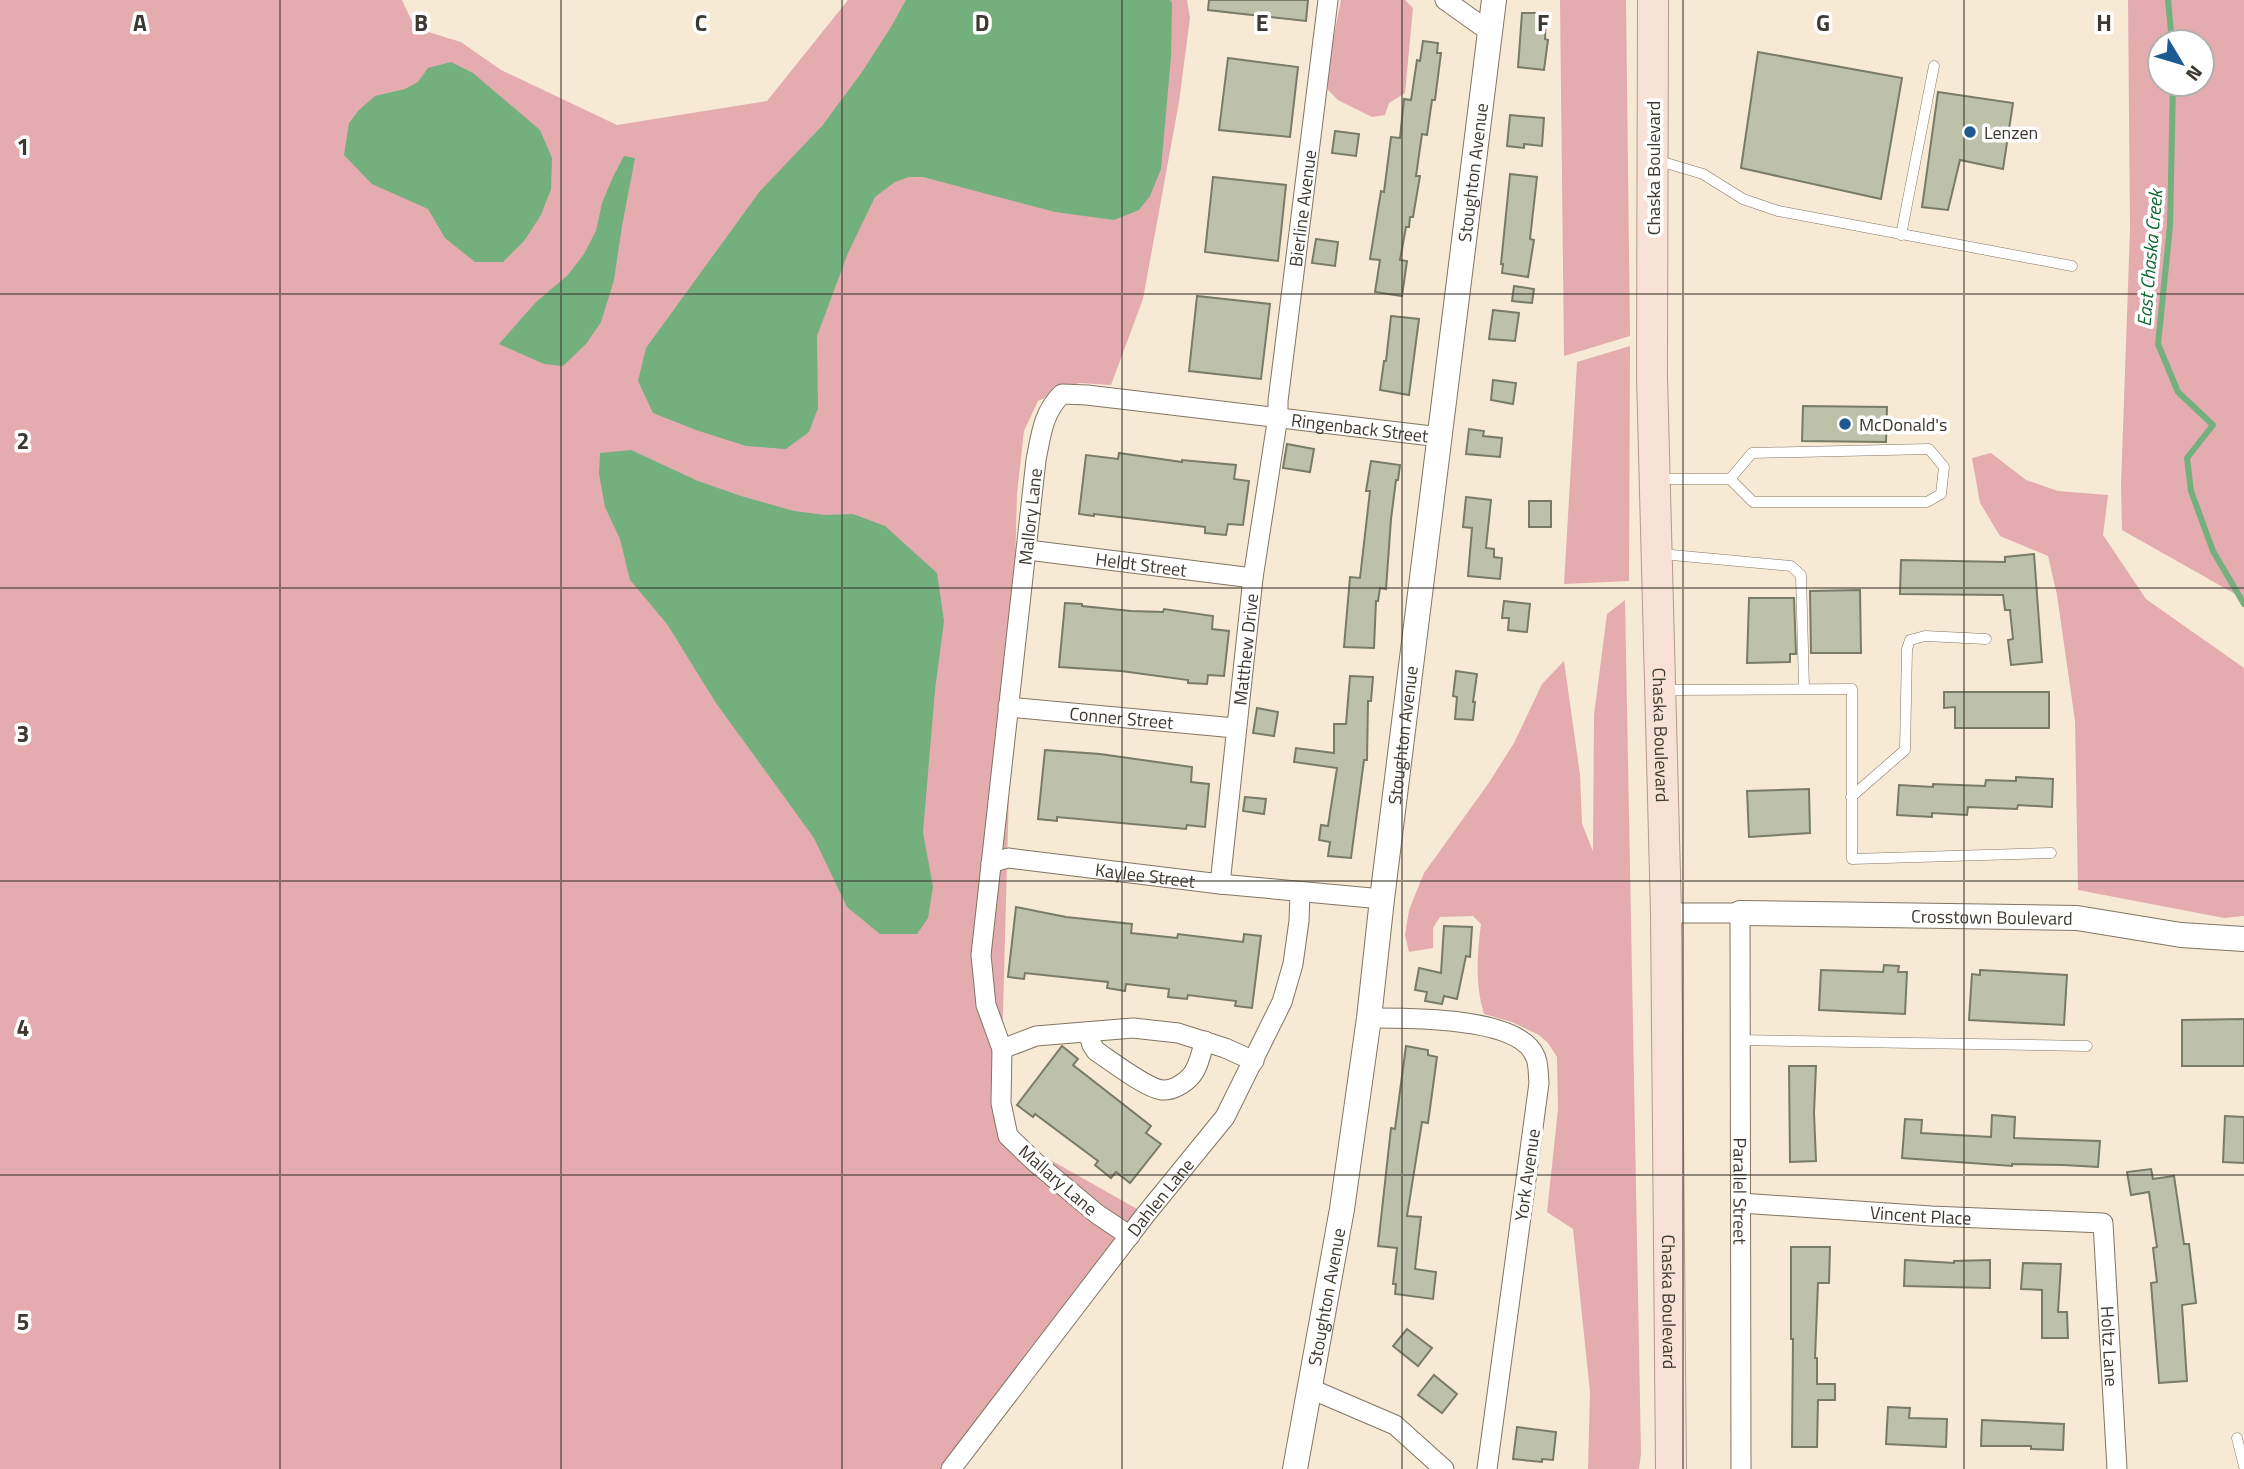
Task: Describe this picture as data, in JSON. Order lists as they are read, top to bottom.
{
  "streets": {
    "main road": ["Chaska Boulevard"],
    "street": [
      "Stoughton Avenue",
      "Bierline Avenue",
      "Ringenback Street",
      "Mallory Lane",
      "Heldt Street",
      "Matthew Drive",
      "Conner Street",
      "Kaylee Street",
      "Crosstown Boulevard",
      "York Avenue",
      "Mallary Lane",
      "Parallel Street",
      "Dahlen Lane",
      "Vincent Place",
      "Holtz Lane"
    ]
  },
  "crossings": [
    ["Stoughton Avenue", "Ringenback Street"],
    ["Stoughton Avenue", "Kaylee Street"],
    ["Stoughton Avenue", "York Avenue"],
    ["Bierline Avenue", "Ringenback Street"],
    ["Bierline Avenue", "Mallory Lane"],
    ["Bierline Avenue", "Matthew Drive"],
    ["Ringenback Street", "Mallory Lane"],
    ["Ringenback Street", "Matthew Drive"],
    ["Mallory Lane", "Heldt Street"],
    ["Mallory Lane", "Matthew Drive"],
    ["Mallory Lane", "Conner Street"],
    ["Mallory Lane", "Kaylee Street"],
    ["Mallory Lane", "Mallary Lane"],
    ["Heldt Street", "Matthew Drive"],
    ["Matthew Drive", "Conner Street"],
    ["Matthew Drive", "Kaylee Street"],
    ["Kaylee Street", "Mallary Lane"],
    ["Kaylee Street", "Dahlen Lane"],
    ["Crosstown Boulevard", "Parallel Street"],
    ["Mallary Lane", "Dahlen Lane"],
    ["Parallel Street", "Vincent Place"],
    ["Vincent Place", "Holtz Lane"]
  ],
  "water": ["East Chaska Creek"],
  "places": ["Lenzen", "McDonald's"],
  "north": "bottom right",
  "grid": {
    "columns": [
      "A",
      "B",
      "C",
      "D",
      "E",
      "F",
      "G",
      "H"
    ],
    "rows": [
      "1",
      "2",
      "3",
      "4",
      "5"
    ]
  }
}
